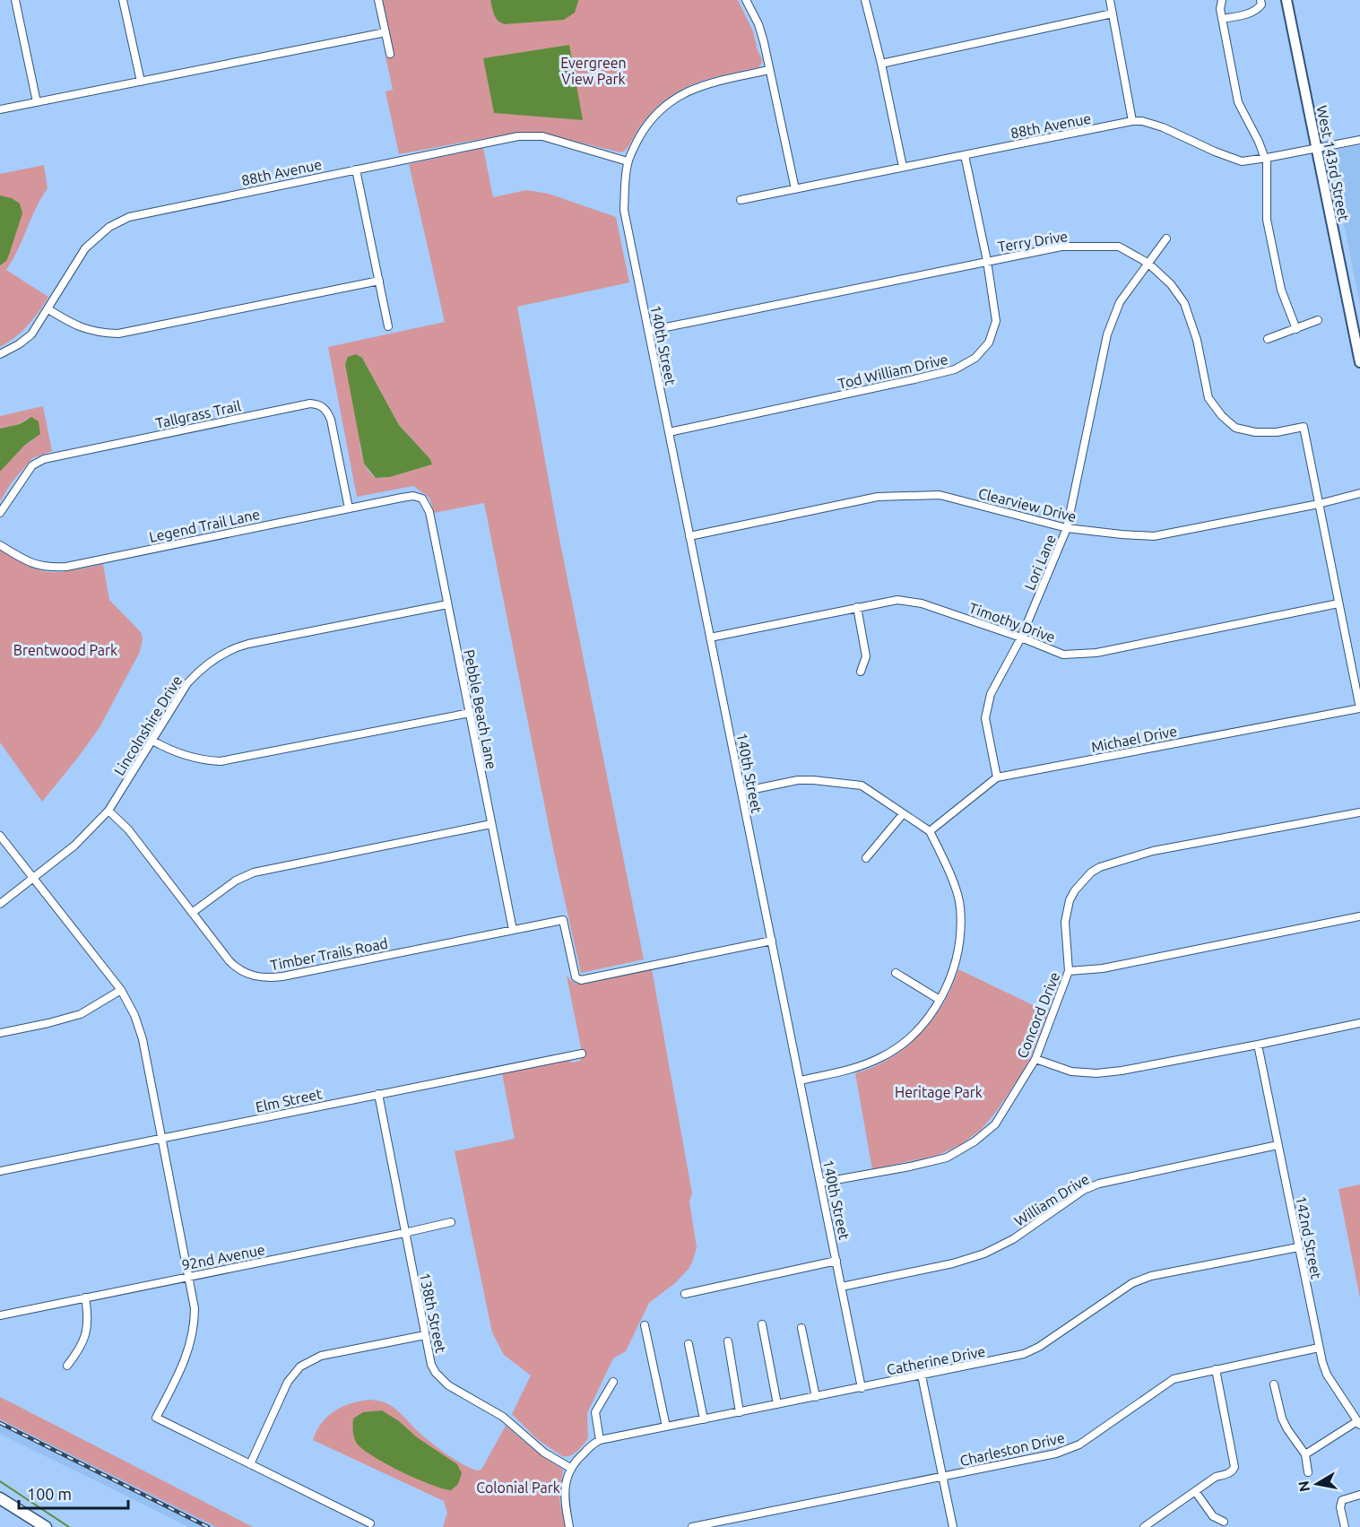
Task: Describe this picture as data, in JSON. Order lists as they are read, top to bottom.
{
  "streets": {
    "main road": ["West 143rd Street"],
    "street": [
      "88th Avenue",
      "Terry Drive",
      "140th Street",
      "Tod William Drive",
      "Tallgrass Trail",
      "Clearview Drive",
      "Legend Trail Lane",
      "Lori Lane",
      "Timothy Drive",
      "Pebble Beach Lane",
      "Lincolnshire Drive",
      "Michael Drive",
      "Timber Trails Road",
      "Concord Drive",
      "Elm Street",
      "William Drive",
      "142nd Street",
      "92nd Avenue",
      "138th Street",
      "Catherine Drive",
      "Charleston Drive"
    ]
  },
  "crossings": [
    ["88th Avenue", "West 143rd Street"],
    ["88th Avenue", "140th Street"],
    ["88th Avenue", "Tod William Drive"],
    ["Terry Drive", "140th Street"],
    ["Terry Drive", "Tod William Drive"],
    ["Terry Drive", "Clearview Drive"],
    ["Terry Drive", "Lori Lane"],
    ["140th Street", "Tod William Drive"],
    ["140th Street", "Clearview Drive"],
    ["140th Street", "Timothy Drive"],
    ["140th Street", "Timber Trails Road"],
    ["140th Street", "Concord Drive"],
    ["140th Street", "William Drive"],
    ["140th Street", "Catherine Drive"],
    ["Tallgrass Trail", "Legend Trail Lane"],
    ["Clearview Drive", "Lori Lane"],
    ["Legend Trail Lane", "Pebble Beach Lane"],
    ["Lori Lane", "Timothy Drive"],
    ["Lori Lane", "Michael Drive"],
    ["Pebble Beach Lane", "Lincolnshire Drive"],
    ["Pebble Beach Lane", "Timber Trails Road"],
    ["Lincolnshire Drive", "Timber Trails Road"],
    ["Elm Street", "138th Street"],
    ["William Drive", "142nd Street"],
    ["142nd Street", "Catherine Drive"],
    ["142nd Street", "Charleston Drive"],
    ["92nd Avenue", "138th Street"],
    ["138th Street", "Catherine Drive"]
  ],
  "parks": [
    "Evergreen View Park",
    "Brentwood Park",
    "Heritage Park",
    "Colonial Park"
  ],
  "scale_bar": "100 m",
  "north": "left"
}
